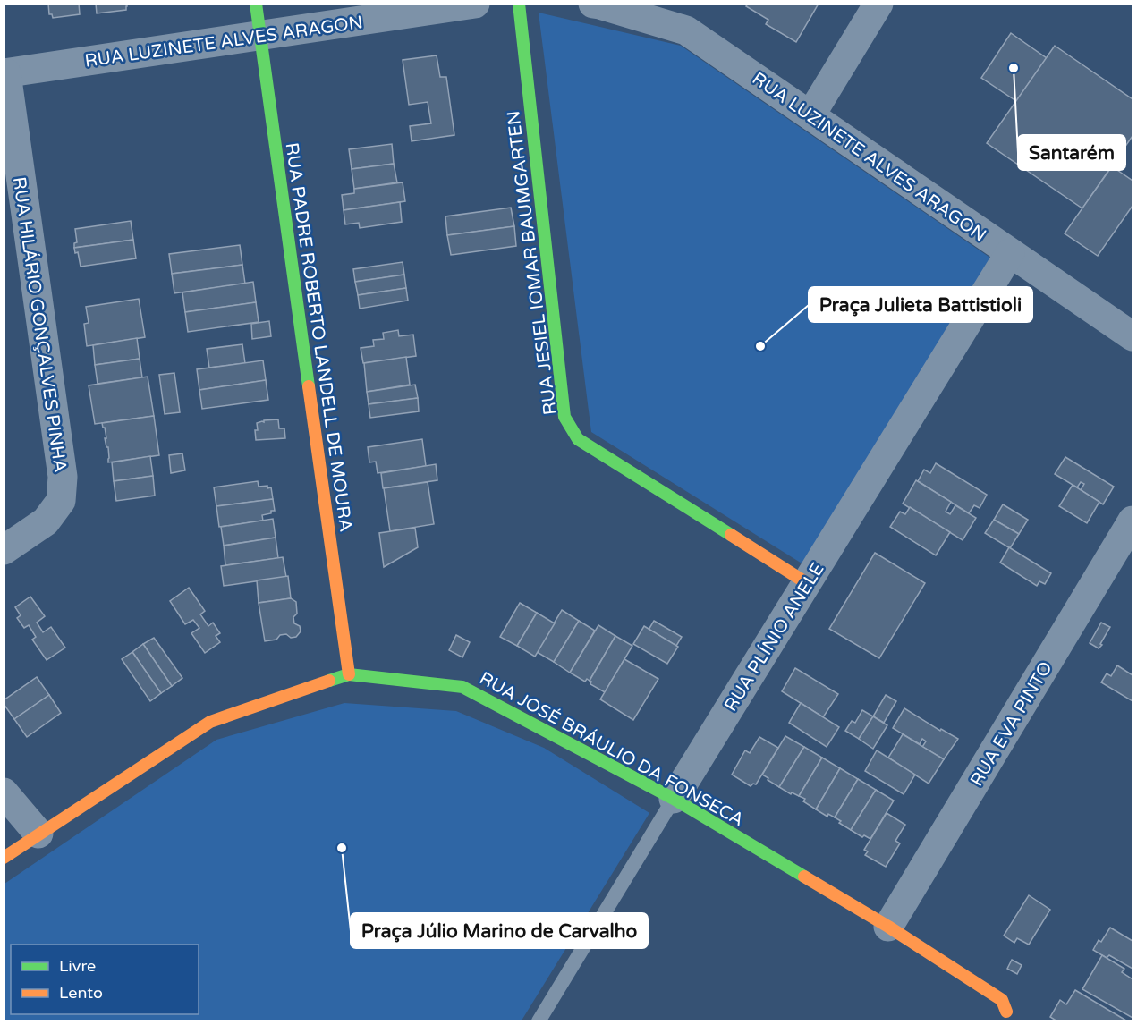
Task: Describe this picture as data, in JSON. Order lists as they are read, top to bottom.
{
  "streets": {
    "street": [
      "RUA LUZINETE ALVES ARAGON",
      "RUA JESIEL IOMAR BAUMGARTEN",
      "RUA HILÁRIO GONÇALVES PINHA",
      "RUA PADRE ROBERTO LANDELL DE MOURA",
      "RUA PLÍNIO ANELE",
      "RUA EVA PINTO",
      "RUA JOSÉ BRÁULIO DA FONSECA"
    ]
  },
  "crossings": [
    ["RUA LUZINETE ALVES ARAGON", "RUA HILÁRIO GONÇALVES PINHA"],
    ["RUA LUZINETE ALVES ARAGON", "RUA PADRE ROBERTO LANDELL DE MOURA"],
    ["RUA LUZINETE ALVES ARAGON", "RUA PLÍNIO ANELE"],
    ["RUA JESIEL IOMAR BAUMGARTEN", "RUA PLÍNIO ANELE"],
    ["RUA PADRE ROBERTO LANDELL DE MOURA", "RUA JOSÉ BRÁULIO DA FONSECA"],
    ["RUA PLÍNIO ANELE", "RUA JOSÉ BRÁULIO DA FONSECA"],
    ["RUA EVA PINTO", "RUA JOSÉ BRÁULIO DA FONSECA"]
  ],
  "places": ["Santarém", "Praça Julieta Battistioli", "Praça Júlio Marino de Carvalho"],
  "legend": ["Livre", "Lento"]
}
